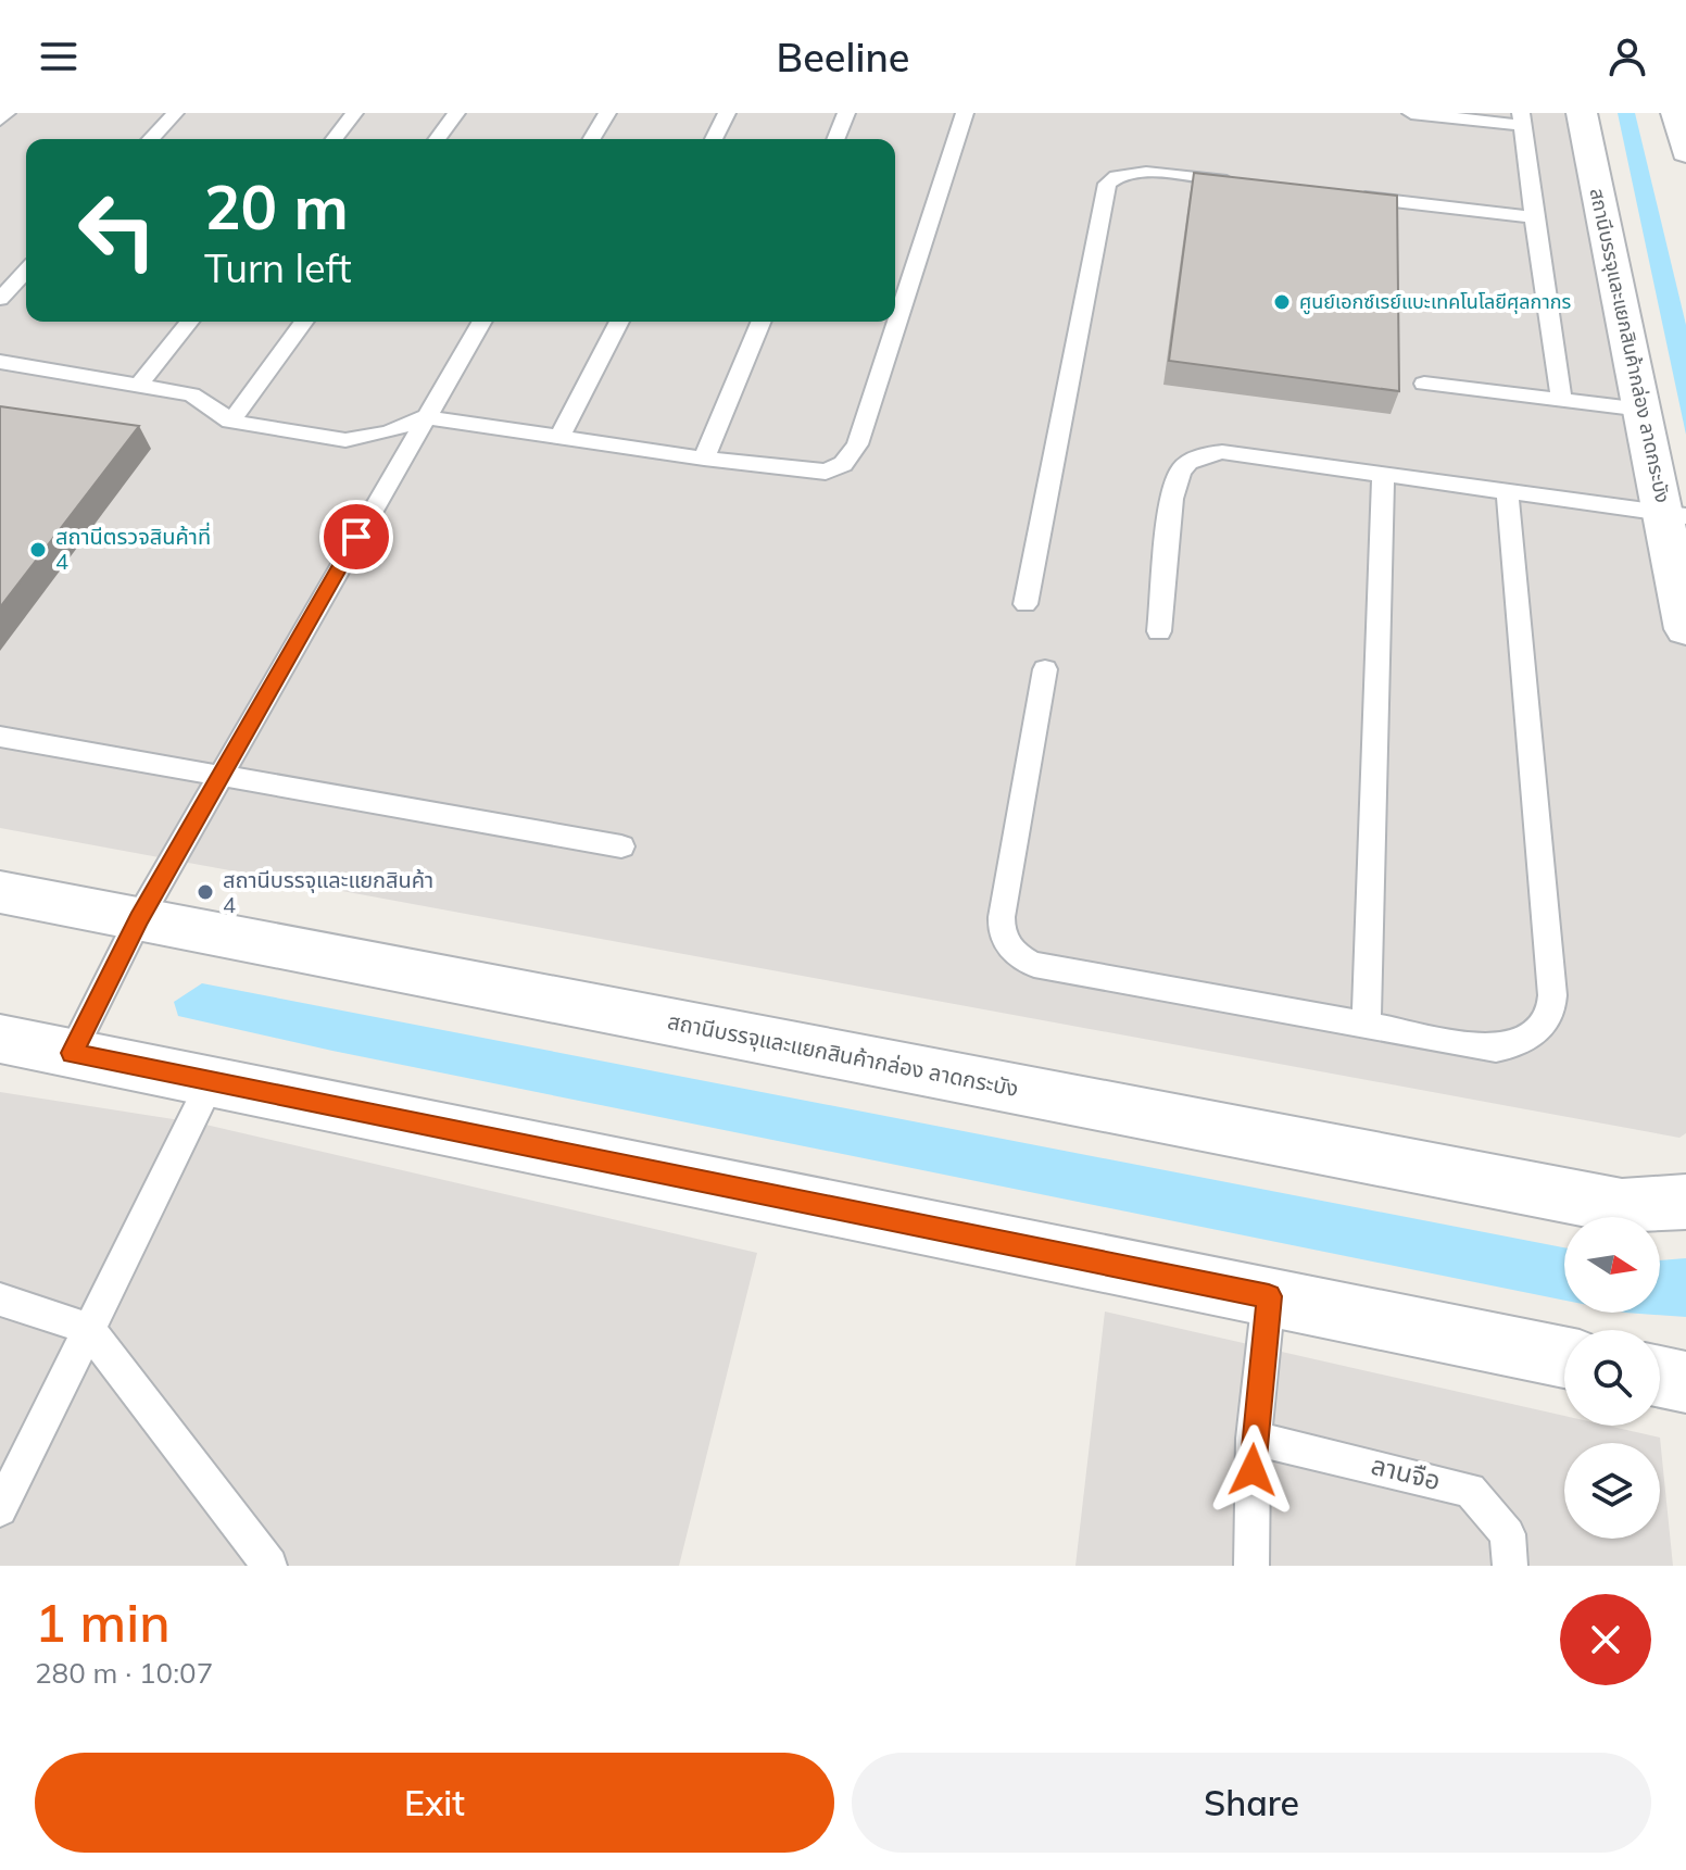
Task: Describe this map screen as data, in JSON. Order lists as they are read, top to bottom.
{
  "streets": {
    "street": ["สถานีบรรจุและแยกสินค้ากล่อง ลาดกระบัง"],
    "lane": ["ลานจือ"]
  },
  "places": ["ศูนย์เอกซ์เรย์แบะเทคโนโลยีศุลกากร", "สถานีตรวจสินค้าที่ 4", "สถานีบรรจุและแยกสินค้า 4"],
  "north": "right",
  "page": {
    "header": "Beeline",
    "turn": ["20 m", "Turn left"],
    "heading": ["1 min", "280 m · 10:07"],
    "buttons": ["Exit", "Share"]
  }
}
